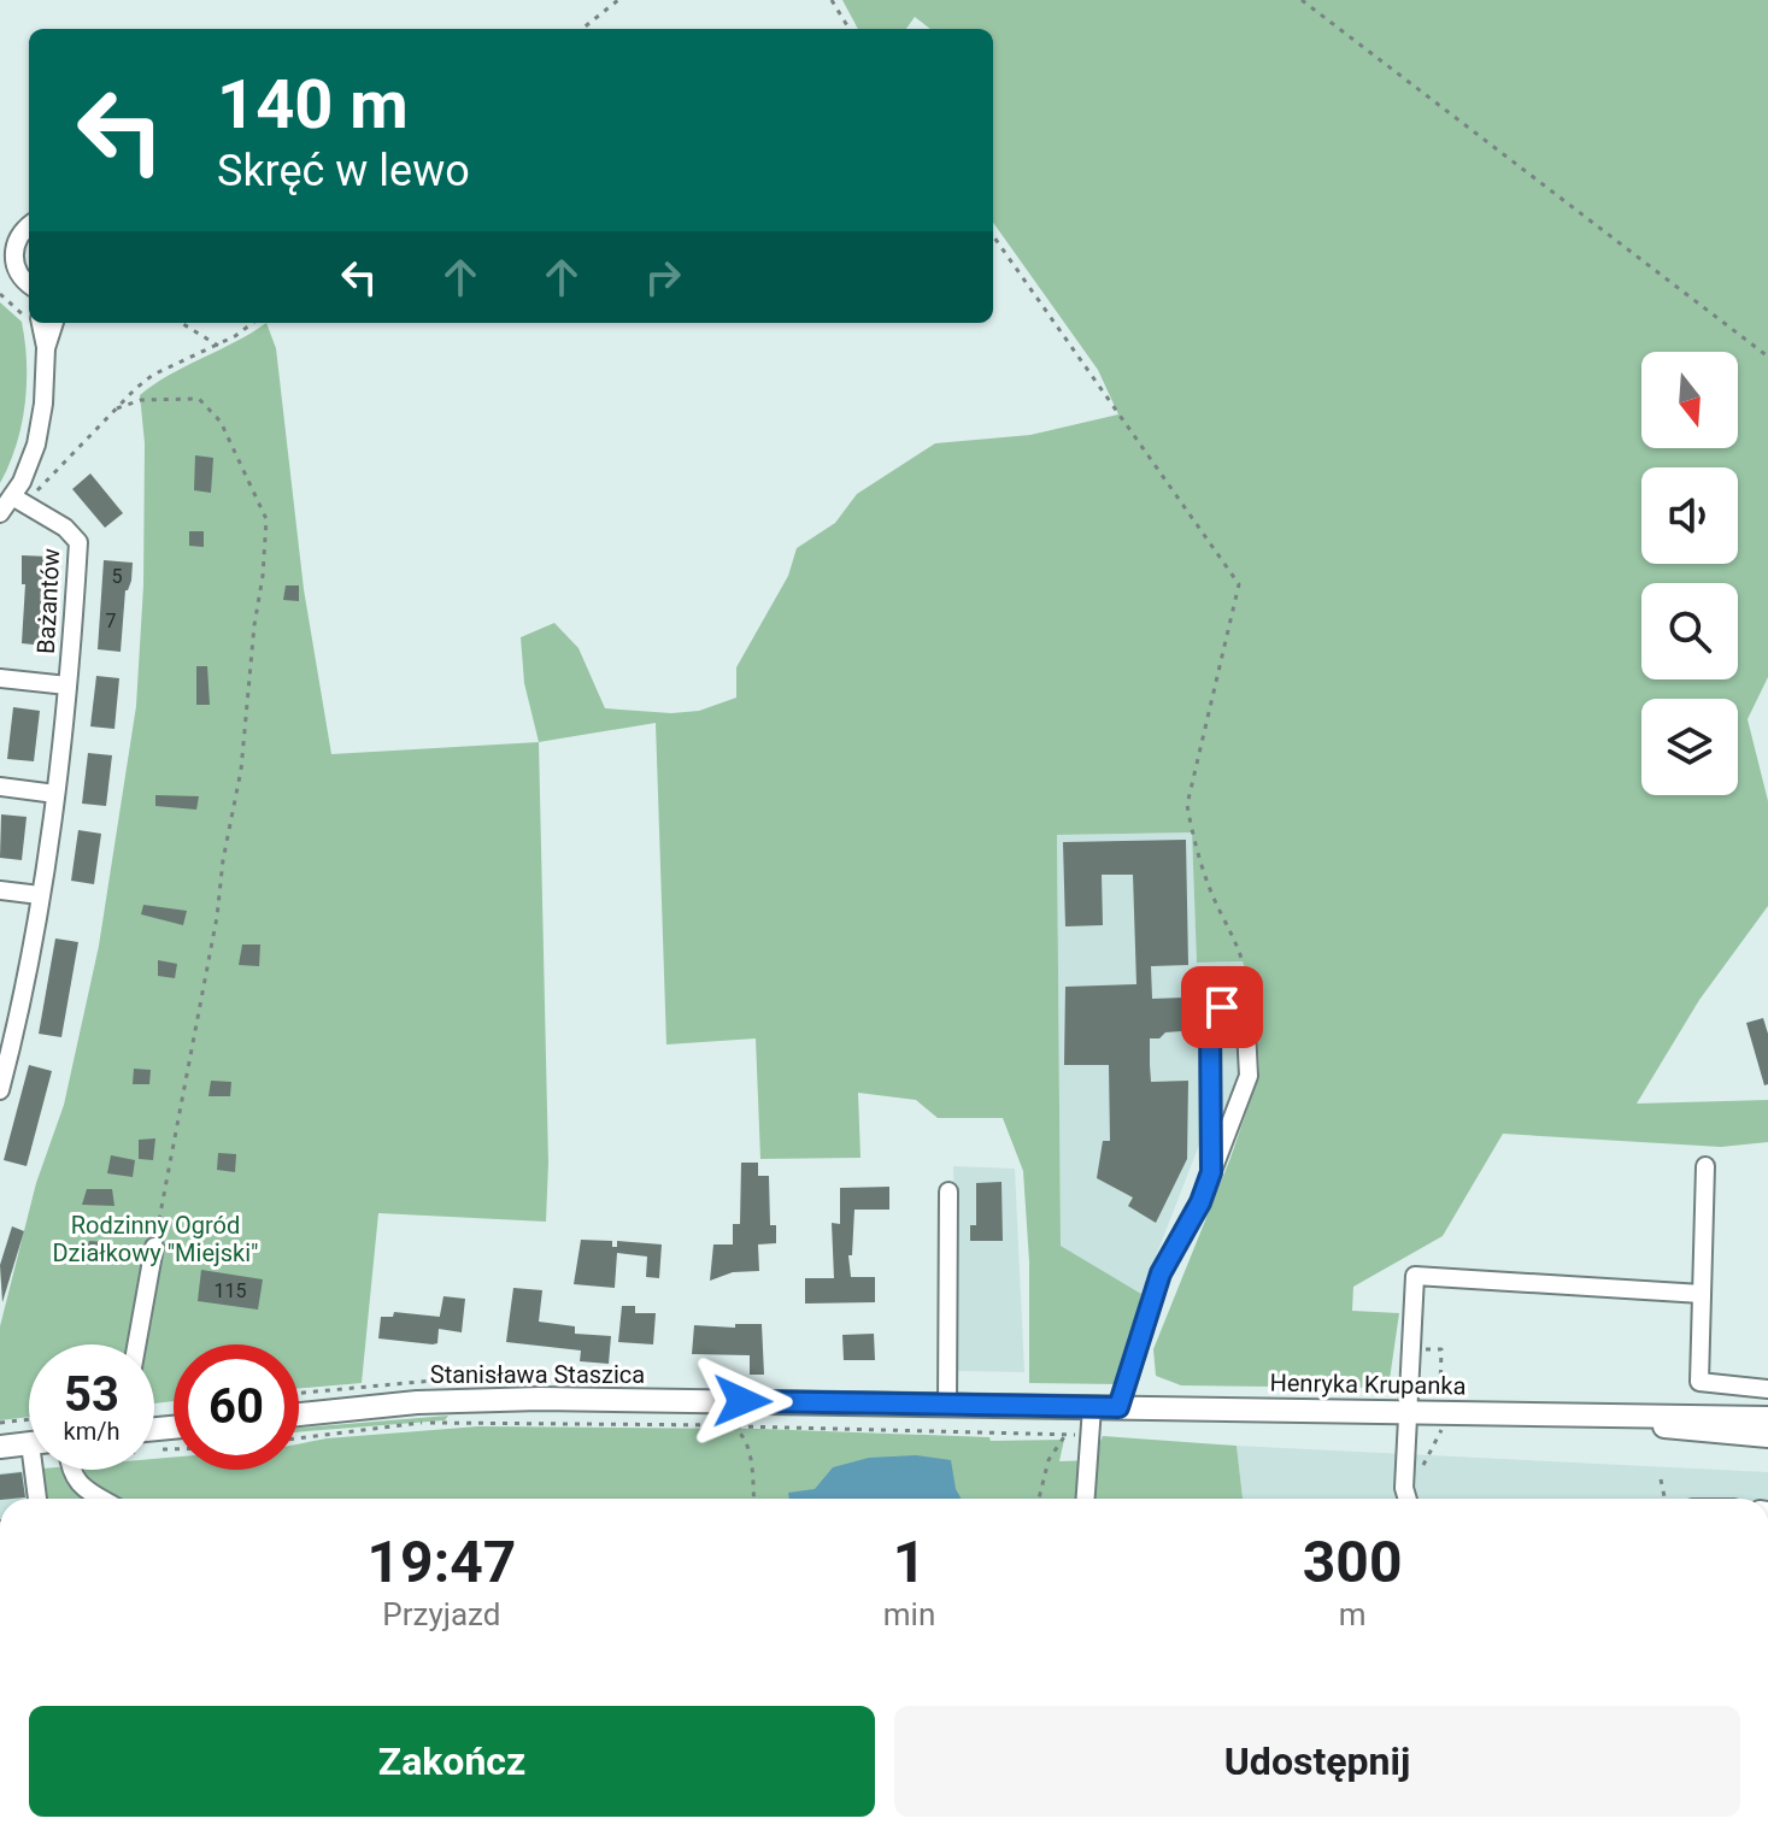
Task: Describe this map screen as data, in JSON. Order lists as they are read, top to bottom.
{
  "streets": {
    "main road": ["Stanisława Staszica", "Henryka Krupanka"],
    "street": ["Bażantów"]
  },
  "crossings": [
    ["Stanisława Staszica", "Henryka Krupanka"]
  ],
  "parks": ["Rodzinny Ogród Działkowy \"Miejski\""],
  "house_numbers": ["5", "7", "115"],
  "north": "bottom",
  "page": {
    "turn": ["140 m", "Skręć w lewo"],
    "speed": "53 km/h",
    "limit": "60",
    "eta": [
      "19:47",
      "Przyjazd",
      "1",
      "min",
      "300",
      "m"
    ],
    "buttons": ["Zakończ", "Udostępnij"]
  }
}
